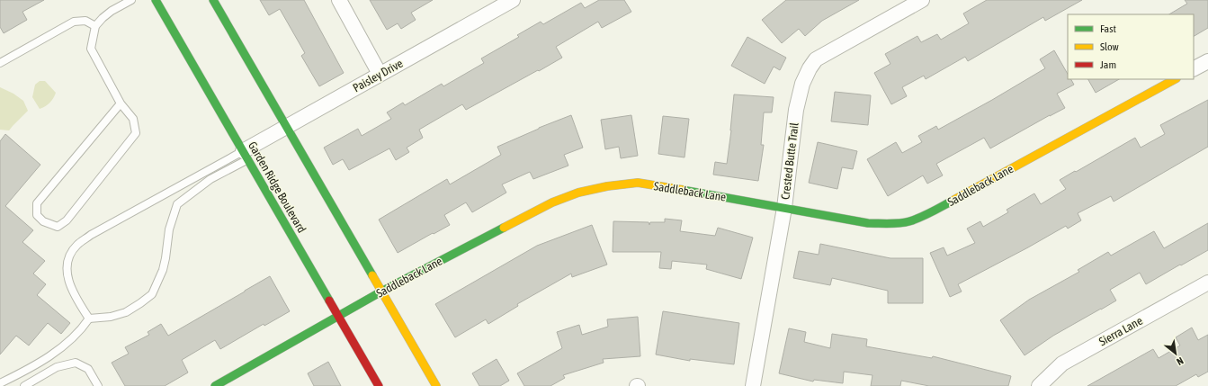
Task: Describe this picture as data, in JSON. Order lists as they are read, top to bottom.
{
  "streets": {
    "street": [
      "Paisley Drive",
      "Crested Butte Trail",
      "Saddleback Lane",
      "Garden Ridge Boulevard",
      "Sierra Lane"
    ]
  },
  "crossings": [
    ["Paisley Drive", "Garden Ridge Boulevard"],
    ["Crested Butte Trail", "Saddleback Lane"],
    ["Saddleback Lane", "Garden Ridge Boulevard"]
  ],
  "legend": ["Fast", "Slow", "Jam"],
  "north": "bottom right"
}
